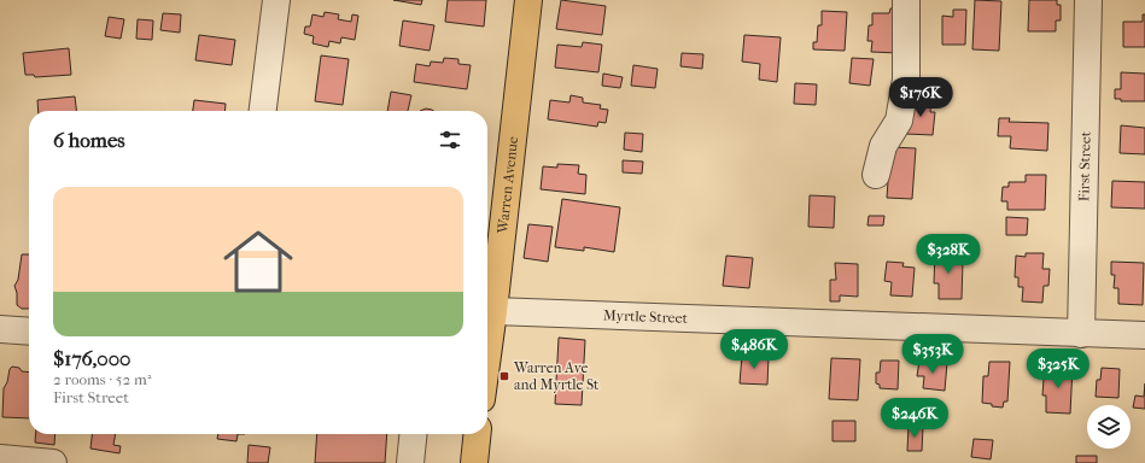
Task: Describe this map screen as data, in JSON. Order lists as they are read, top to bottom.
{
  "streets": {
    "main road": ["Warren Avenue"],
    "street": ["First Street", "Myrtle Street"]
  },
  "crossings": [
    ["First Street", "Myrtle Street"],
    ["Warren Avenue", "Myrtle Street"]
  ],
  "places": {
    "transit": ["Warren Ave and Myrtle St"]
  },
  "page": {
    "price": [
      "$176K",
      "$328K",
      "$486K",
      "$353K",
      "$325K",
      "$246K"
    ],
    "heading": "6 homes",
    "list": [
      {
        "name": "$176,000",
        "note": "2 rooms · 52 m² · First Street"
      }
    ]
  }
}
